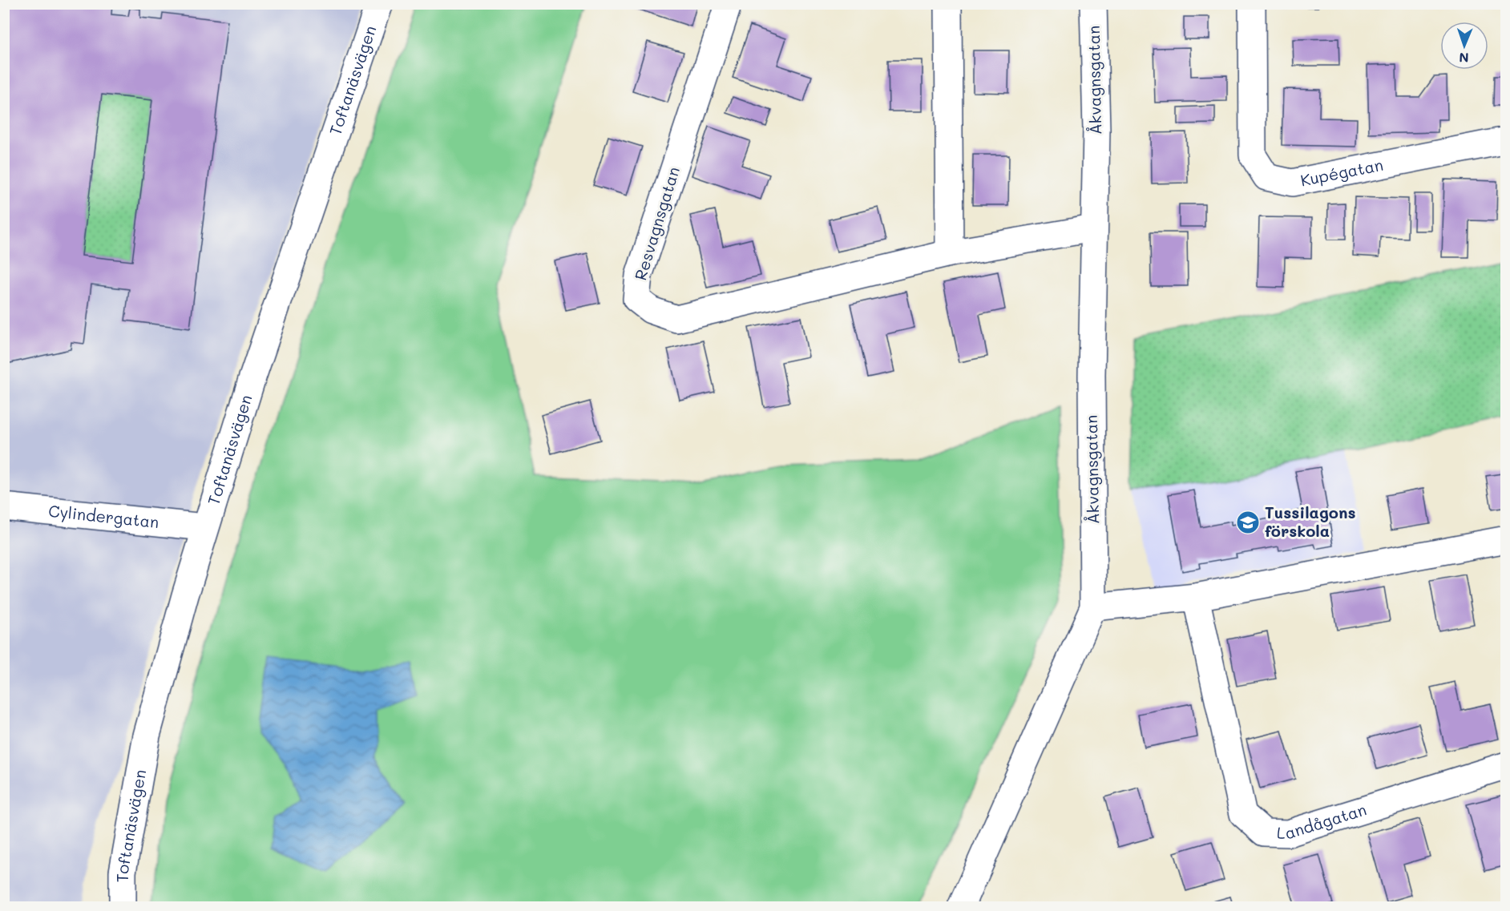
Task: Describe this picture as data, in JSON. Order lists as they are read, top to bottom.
{
  "streets": {
    "street": [
      "Åkvagnsgatan",
      "Toftanäsvägen",
      "Kupégatan",
      "Resvagnsgatan",
      "Cylindergatan",
      "Landågatan"
    ]
  },
  "crossings": [
    ["Åkvagnsgatan", "Resvagnsgatan"],
    ["Toftanäsvägen", "Cylindergatan"]
  ],
  "places": {
    "school or university": ["Tussilagons förskola"]
  },
  "north": "bottom"
}
